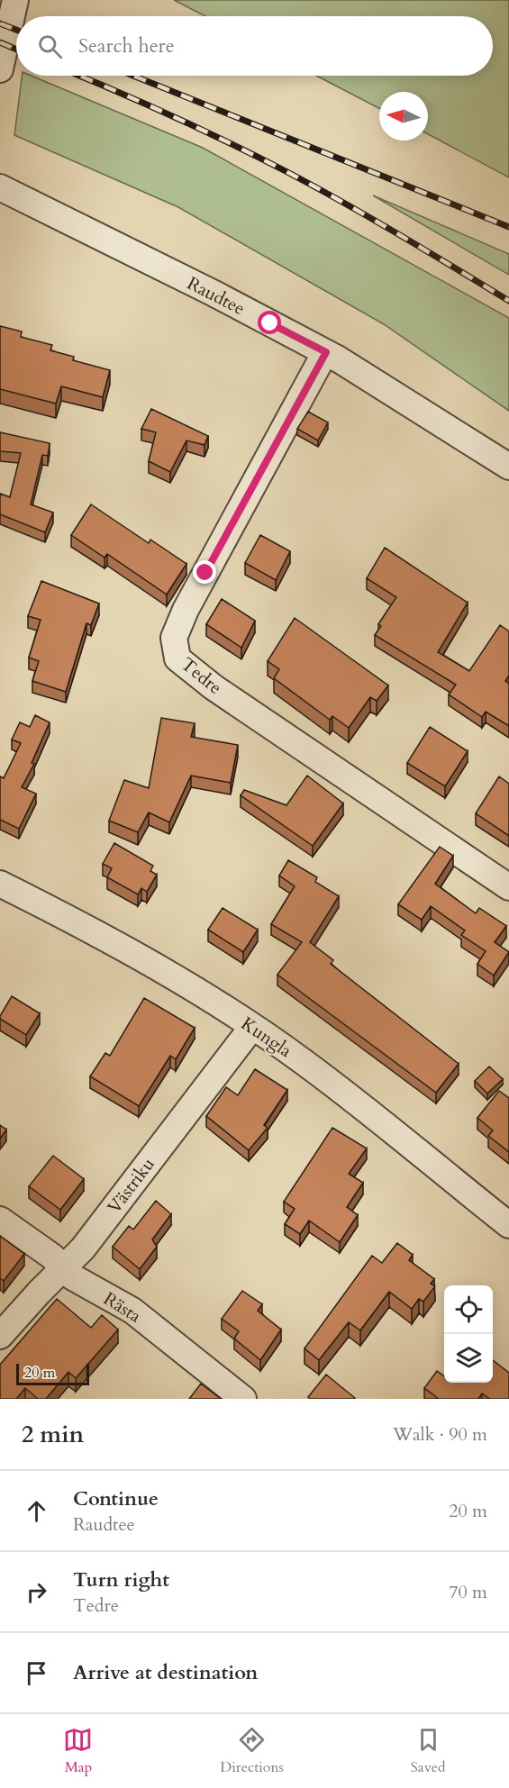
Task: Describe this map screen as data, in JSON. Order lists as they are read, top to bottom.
{
  "streets": {
    "street": [
      "Raudtee",
      "Tedre",
      "Kungla",
      "Västriku",
      "Rästa"
    ]
  },
  "crossings": [
    ["Raudtee", "Tedre"],
    ["Kungla", "Västriku"],
    ["Västriku", "Rästa"]
  ],
  "scale_bar": "20 m",
  "north": "left",
  "page": {
    "search": "Search here",
    "scale": "20 m",
    "heading": ["2 min", "Walk · 90 m"],
    "list": [
      ["Continue", "Raudtee", "20 m"],
      ["Turn right", "Tedre", "70 m"],
      "Arrive at destination"
    ],
    "nav": ["Map", "Directions", "Saved"]
  }
}
